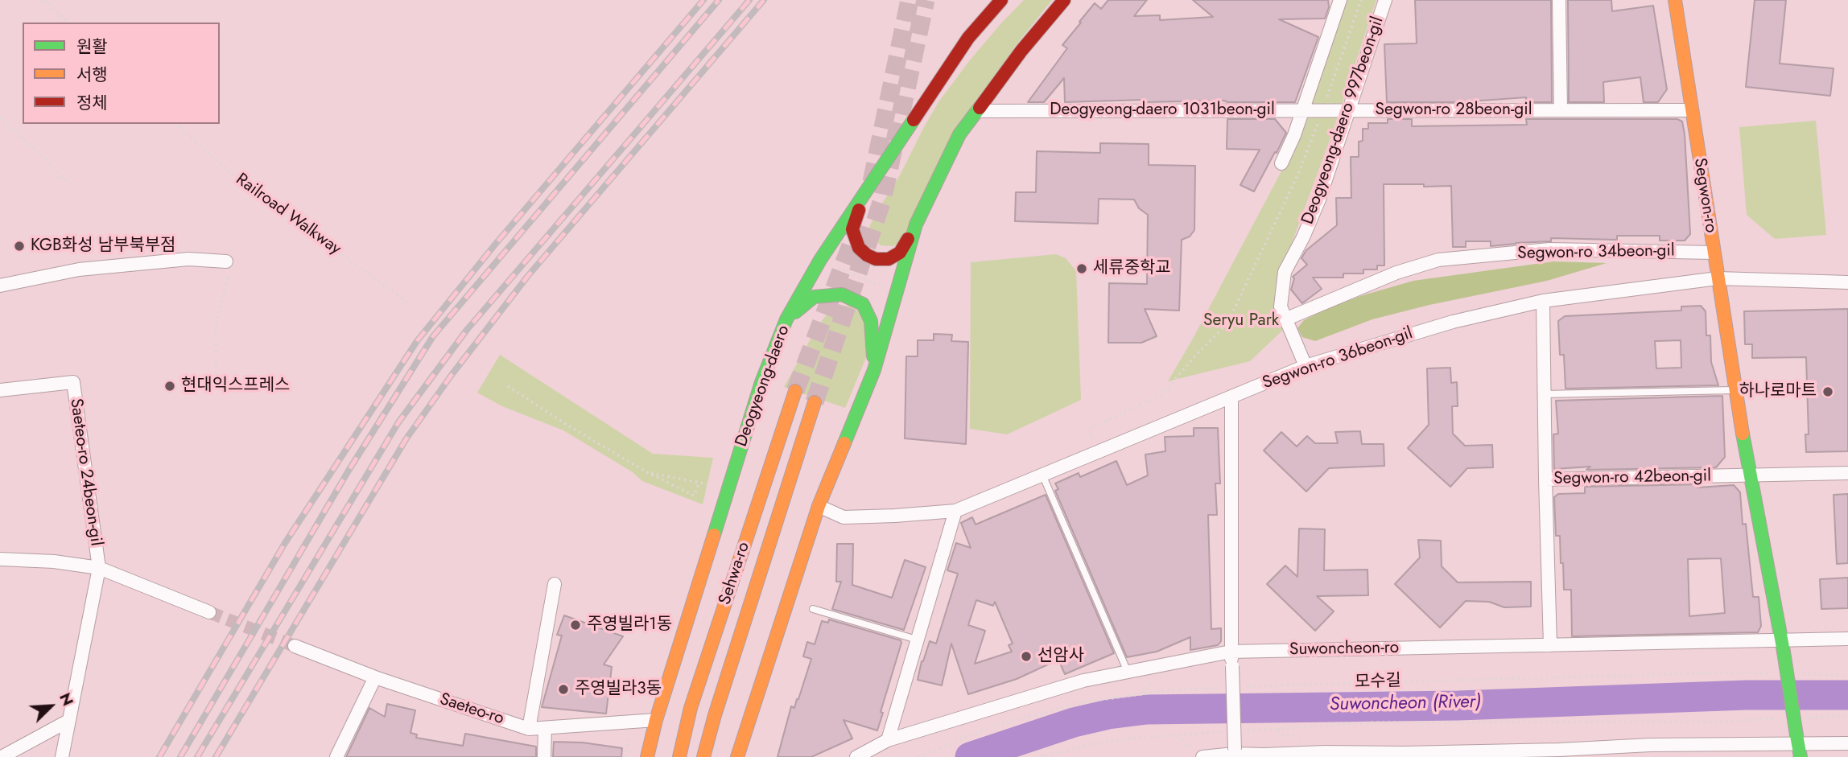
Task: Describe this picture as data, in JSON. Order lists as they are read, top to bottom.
{
  "streets": {
    "main road": ["Segwon-ro", "Deogyeong-daero", "Sehwa-ro"],
    "street": [
      "Deogyeong-daero 1031beon-gil",
      "Segwon-ro 28beon-gil",
      "Deogyeong-daero 997beon-gil",
      "Segwon-ro 34beon-gil",
      "Segwon-ro 36beon-gil",
      "Saeteo-ro 24beon-gil",
      "Segwon-ro 42beon-gil",
      "Suwoncheon-ro",
      "Saeteo-ro"
    ],
    "path": ["Railroad Walkway", "모수길"]
  },
  "crossings": [
    ["Deogyeong-daero 1031beon-gil", "Segwon-ro 28beon-gil"],
    ["Deogyeong-daero 1031beon-gil", "Deogyeong-daero 997beon-gil"],
    ["Segwon-ro 28beon-gil", "Deogyeong-daero 997beon-gil"],
    ["Segwon-ro 28beon-gil", "Segwon-ro"],
    ["Deogyeong-daero 997beon-gil", "Segwon-ro 34beon-gil"],
    ["Deogyeong-daero 997beon-gil", "Segwon-ro 36beon-gil"],
    ["Segwon-ro", "Segwon-ro 34beon-gil"],
    ["Segwon-ro", "Segwon-ro 36beon-gil"],
    ["Segwon-ro", "Segwon-ro 42beon-gil"],
    ["Segwon-ro", "Suwoncheon-ro"],
    ["Deogyeong-daero", "Saeteo-ro"],
    ["Segwon-ro 42beon-gil", "Suwoncheon-ro"]
  ],
  "water": ["Suwoncheon (River)"],
  "parks": ["Seryu Park"],
  "places": [
    "KGB화성 남부북부점",
    "세류중학교",
    "현대익스프레스",
    "하나로마트",
    "주영빌라1동",
    "선암사",
    "주영빌라3동"
  ],
  "legend": ["원활", "서행", "정체"],
  "north": "top right"
}
